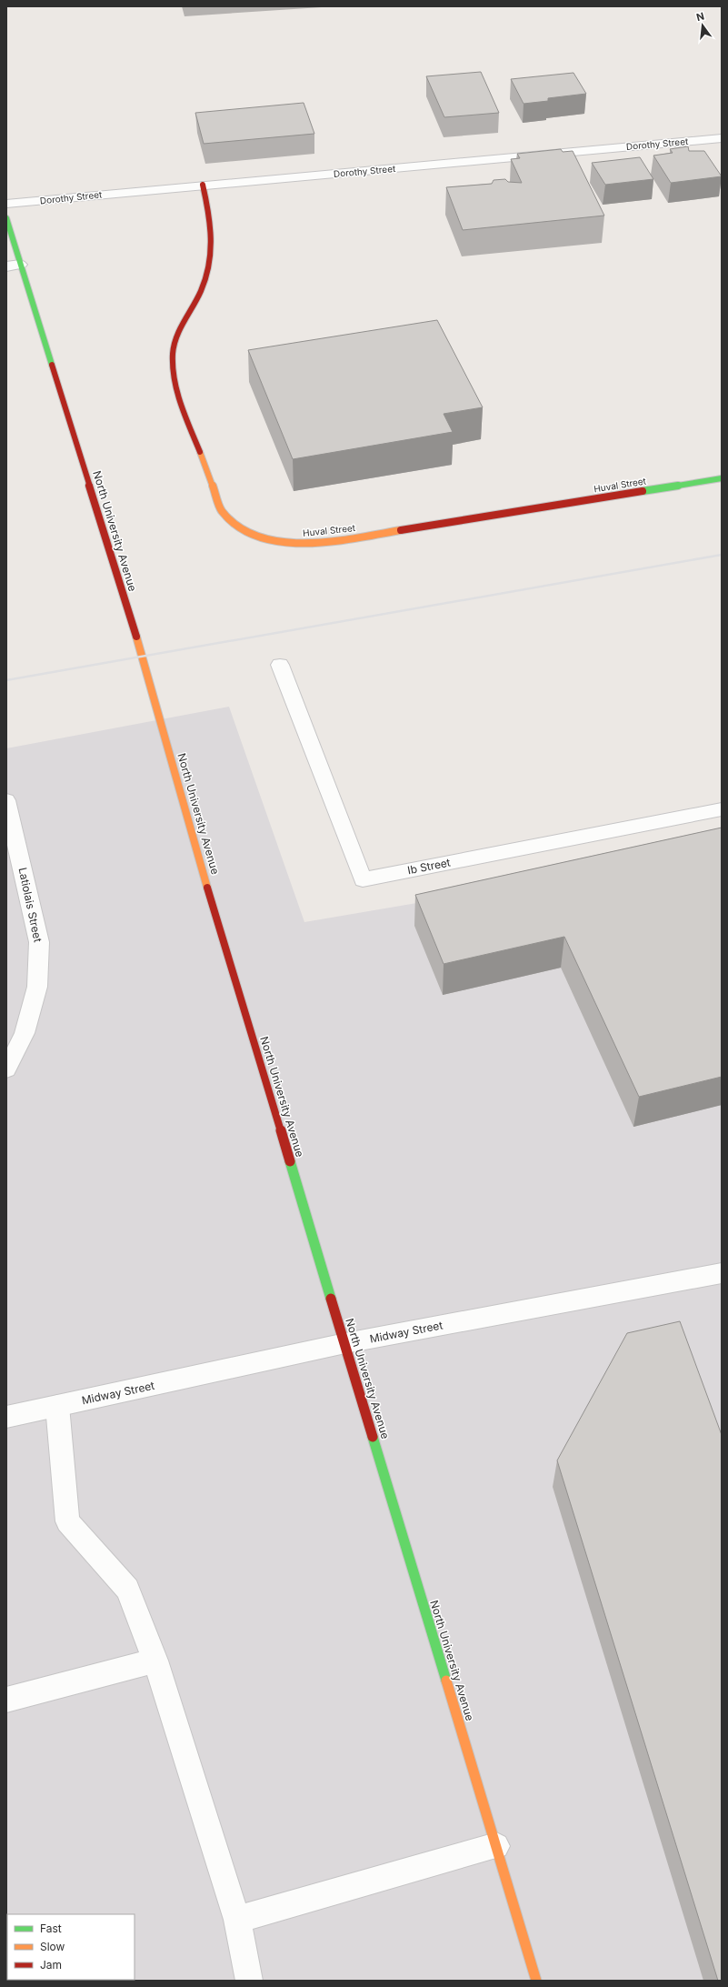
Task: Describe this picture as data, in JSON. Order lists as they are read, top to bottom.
{
  "streets": {
    "main road": ["Huval Street", "North University Avenue"],
    "street": [
      "Dorothy Street",
      "Ib Street",
      "Latiolais Street",
      "Midway Street"
    ]
  },
  "crossings": [
    ["Dorothy Street", "Huval Street"],
    ["North University Avenue", "Midway Street"]
  ],
  "legend": ["Fast", "Slow", "Jam"],
  "north": "top"
}
